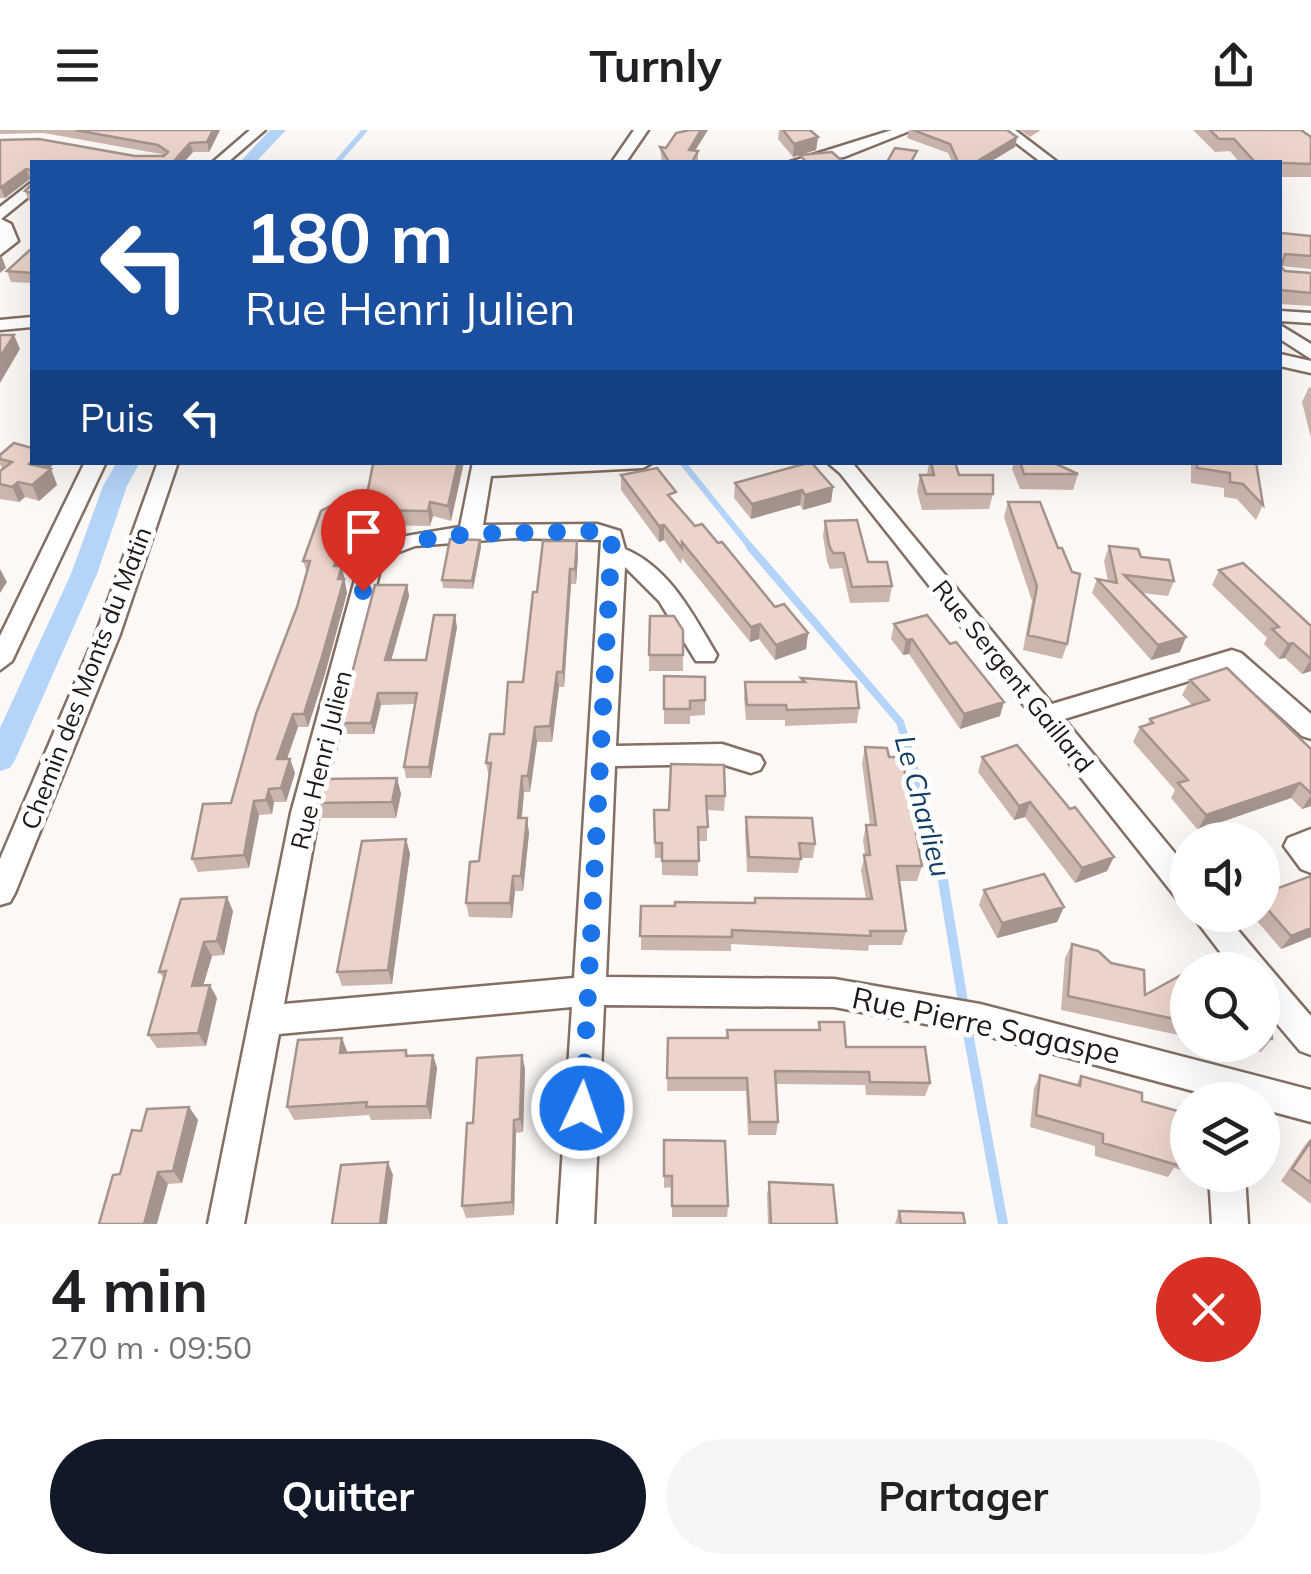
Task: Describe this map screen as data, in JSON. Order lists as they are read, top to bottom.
{
  "streets": {
    "street": [
      "Rue Sergent Gaillard",
      "Chemin des Monts du Matin",
      "Rue Henri Julien",
      "Rue Pierre Sagaspe"
    ]
  },
  "crossings": [
    ["Rue Henri Julien", "Rue Pierre Sagaspe"]
  ],
  "water": ["Le Charlieu"],
  "page": {
    "header": "Turnly",
    "turn": ["180 m", "Rue Henri Julien"],
    "then": "Puis",
    "heading": ["4 min", "270 m · 09:50"],
    "buttons": ["Quitter", "Partager"]
  }
}
